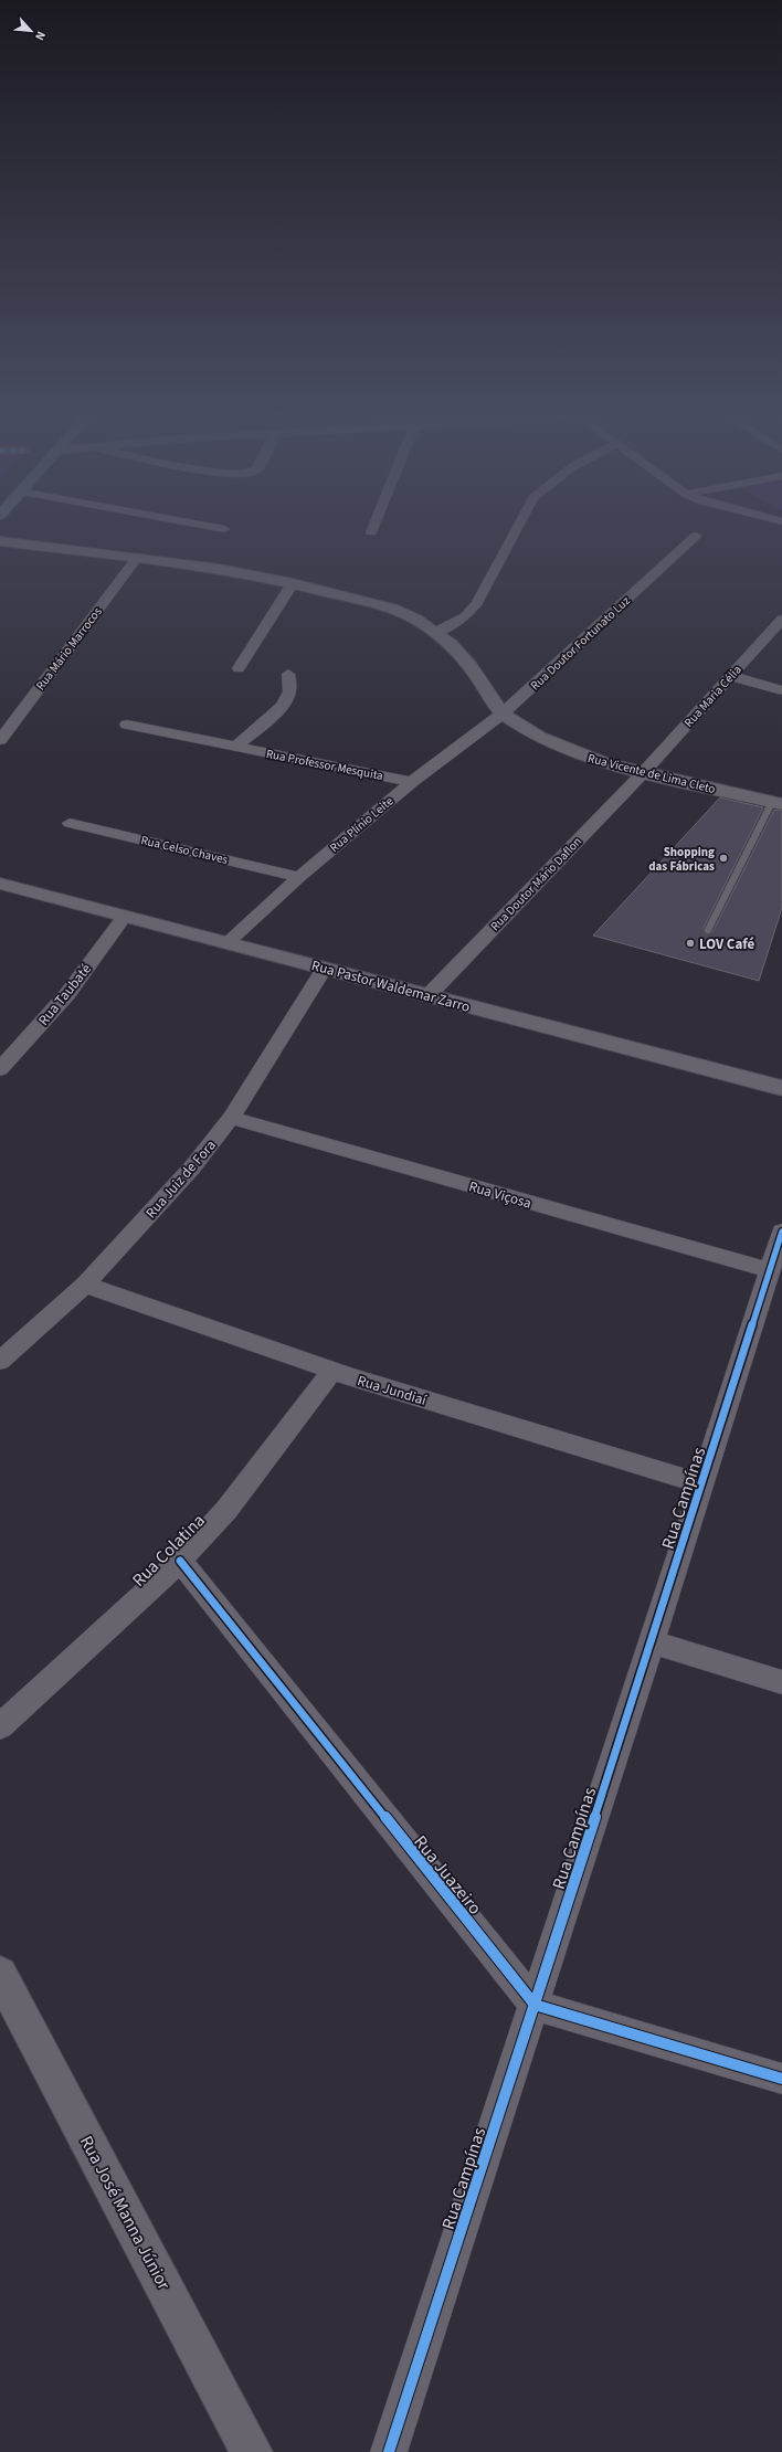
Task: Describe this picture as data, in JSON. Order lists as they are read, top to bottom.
{
  "streets": {
    "street": [
      "Rua Doutor Fortunato Luz",
      "Rua Mário Marrocos",
      "Rua Maria Célia",
      "Rua Professor Mesquita",
      "Rua Vicente de Lima Cleto",
      "Rua Plínio Leite",
      "Rua Celso Chaves",
      "Rua Doutor Mário Daflon",
      "Rua Pastor Waldemar Zarro",
      "Rua Taubaté",
      "Rua Juiz de Fora",
      "Rua Viçosa",
      "Rua Jundiaí",
      "Rua Campínas",
      "Rua Colatina",
      "Rua Juazeiro",
      "Rua José Manna Júnior"
    ]
  },
  "crossings": [
    ["Rua Doutor Fortunato Luz", "Rua Vicente de Lima Cleto"],
    ["Rua Doutor Fortunato Luz", "Rua Plínio Leite"],
    ["Rua Mário Marrocos", "Rua Vicente de Lima Cleto"],
    ["Rua Maria Célia", "Rua Vicente de Lima Cleto"],
    ["Rua Maria Célia", "Rua Doutor Mário Daflon"],
    ["Rua Professor Mesquita", "Rua Plínio Leite"],
    ["Rua Vicente de Lima Cleto", "Rua Plínio Leite"],
    ["Rua Vicente de Lima Cleto", "Rua Doutor Mário Daflon"],
    ["Rua Plínio Leite", "Rua Celso Chaves"],
    ["Rua Plínio Leite", "Rua Pastor Waldemar Zarro"],
    ["Rua Doutor Mário Daflon", "Rua Pastor Waldemar Zarro"],
    ["Rua Pastor Waldemar Zarro", "Rua Taubaté"],
    ["Rua Pastor Waldemar Zarro", "Rua Juiz de Fora"],
    ["Rua Juiz de Fora", "Rua Viçosa"],
    ["Rua Juiz de Fora", "Rua Jundiaí"],
    ["Rua Viçosa", "Rua Campínas"],
    ["Rua Jundiaí", "Rua Campínas"],
    ["Rua Jundiaí", "Rua Colatina"],
    ["Rua Campínas", "Rua Juazeiro"],
    ["Rua Colatina", "Rua Juazeiro"]
  ],
  "places": ["Shopping das Fábricas", "LOV Café"],
  "north": "bottom right"
}
